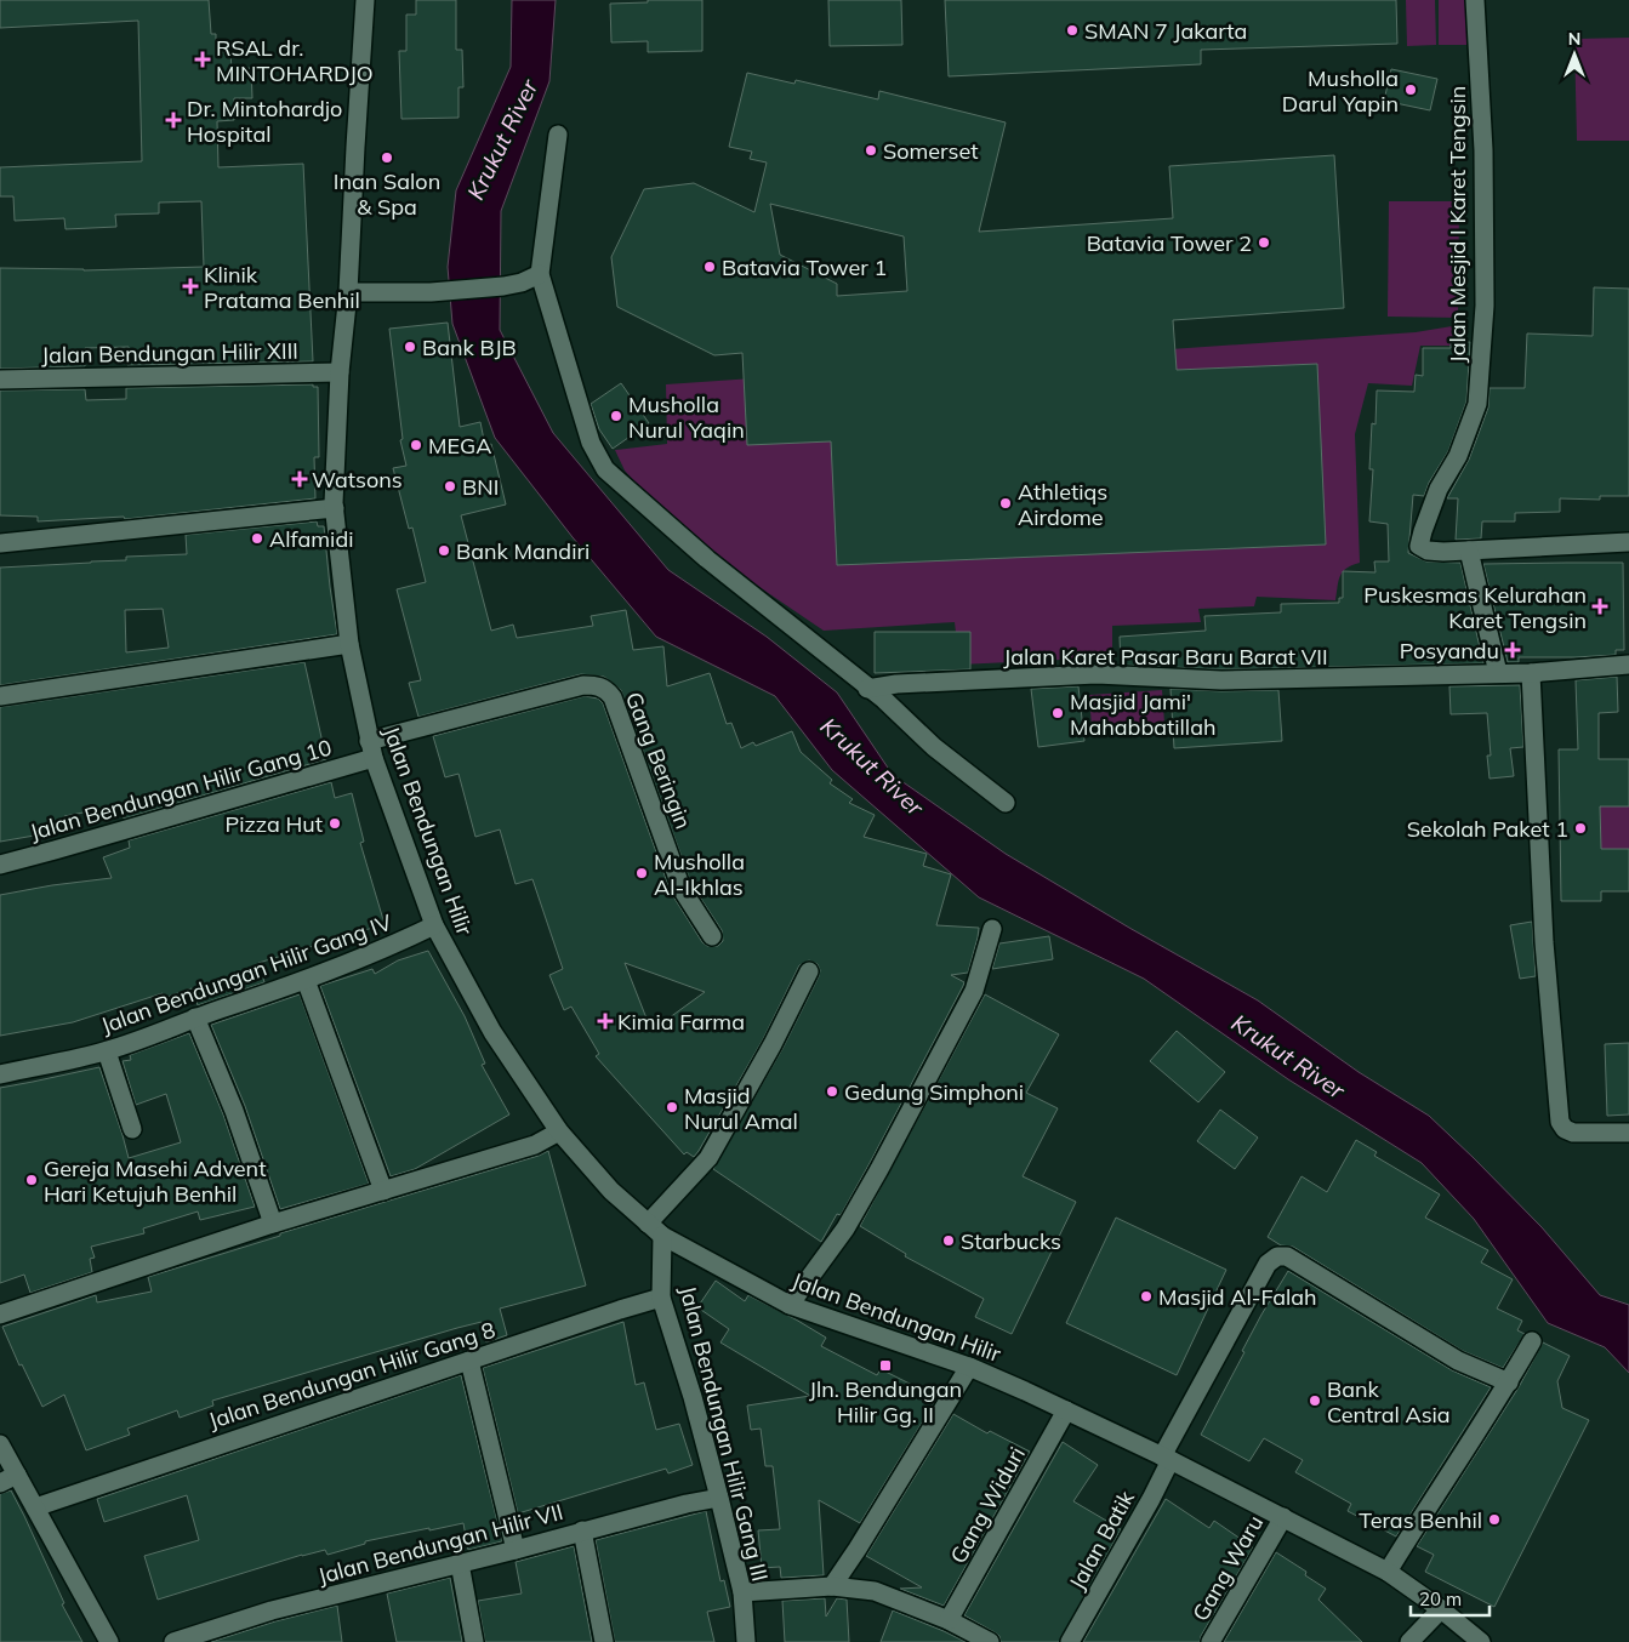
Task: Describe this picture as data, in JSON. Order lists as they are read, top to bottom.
{
  "streets": {
    "street": [
      "Jalan Mesjid I Karet Tengsin",
      "Jalan Bendungan Hilir XIII",
      "Jalan Karet Pasar Baru Barat VII",
      "Gang Beringin",
      "Jalan Bendungan Hilir Gang 10",
      "Jalan Bendungan Hilir",
      "Jalan Bendungan Hilir Gang IV",
      "Jalan Bendungan Hilir Gang 8",
      "Jalan Bendungan Hilir Gang III",
      "Gang Widuri",
      "Jalan Batik",
      "Jalan Bendungan Hilir VII",
      "Gang Waru"
    ]
  },
  "crossings": [
    ["Jalan Bendungan Hilir XIII", "Jalan Bendungan Hilir"],
    ["Gang Beringin", "Jalan Bendungan Hilir Gang 10"],
    ["Gang Beringin", "Jalan Bendungan Hilir"],
    ["Jalan Bendungan Hilir Gang 10", "Jalan Bendungan Hilir"],
    ["Jalan Bendungan Hilir", "Jalan Bendungan Hilir Gang IV"],
    ["Jalan Bendungan Hilir", "Jalan Bendungan Hilir Gang III"],
    ["Jalan Bendungan Hilir", "Gang Widuri"],
    ["Jalan Bendungan Hilir", "Jalan Batik"],
    ["Jalan Bendungan Hilir", "Gang Waru"],
    ["Jalan Bendungan Hilir Gang 8", "Jalan Bendungan Hilir Gang III"],
    ["Jalan Bendungan Hilir Gang III", "Jalan Bendungan Hilir VII"]
  ],
  "water": ["Krukut River"],
  "places": {
    "other": [
      "SMAN 7 Jakarta",
      "Musholla Darul Yapin",
      "Somerset",
      "Inan Salon & Spa",
      "Batavia Tower 2",
      "Batavia Tower 1",
      "Bank BJB",
      "Musholla Nurul Yaqin",
      "MEGA",
      "BNI",
      "Athletiqs Airdome",
      "Alfamidi",
      "Bank Mandiri",
      "Masjid Jami' Mahabbatillah",
      "Pizza Hut",
      "Sekolah Paket 1",
      "Musholla Al-Ikhlas",
      "Gedung Simphoni",
      "Masjid Nurul Amal",
      "Gereja Masehi Advent Hari Ketujuh Benhil",
      "Starbucks",
      "Masjid Al-Falah",
      "Bank Central Asia",
      "Teras Benhil"
    ],
    "health": [
      "RSAL dr. MINTOHARDJO",
      "Dr. Mintohardjo Hospital",
      "Klinik Pratama Benhil",
      "Watsons",
      "Puskesmas Kelurahan Karet Tengsin",
      "Posyandu",
      "Kimia Farma"
    ],
    "transit": ["Jln. Bendungan Hilir Gg. II"]
  },
  "scale_bar": "20 m",
  "north": "top"
}
